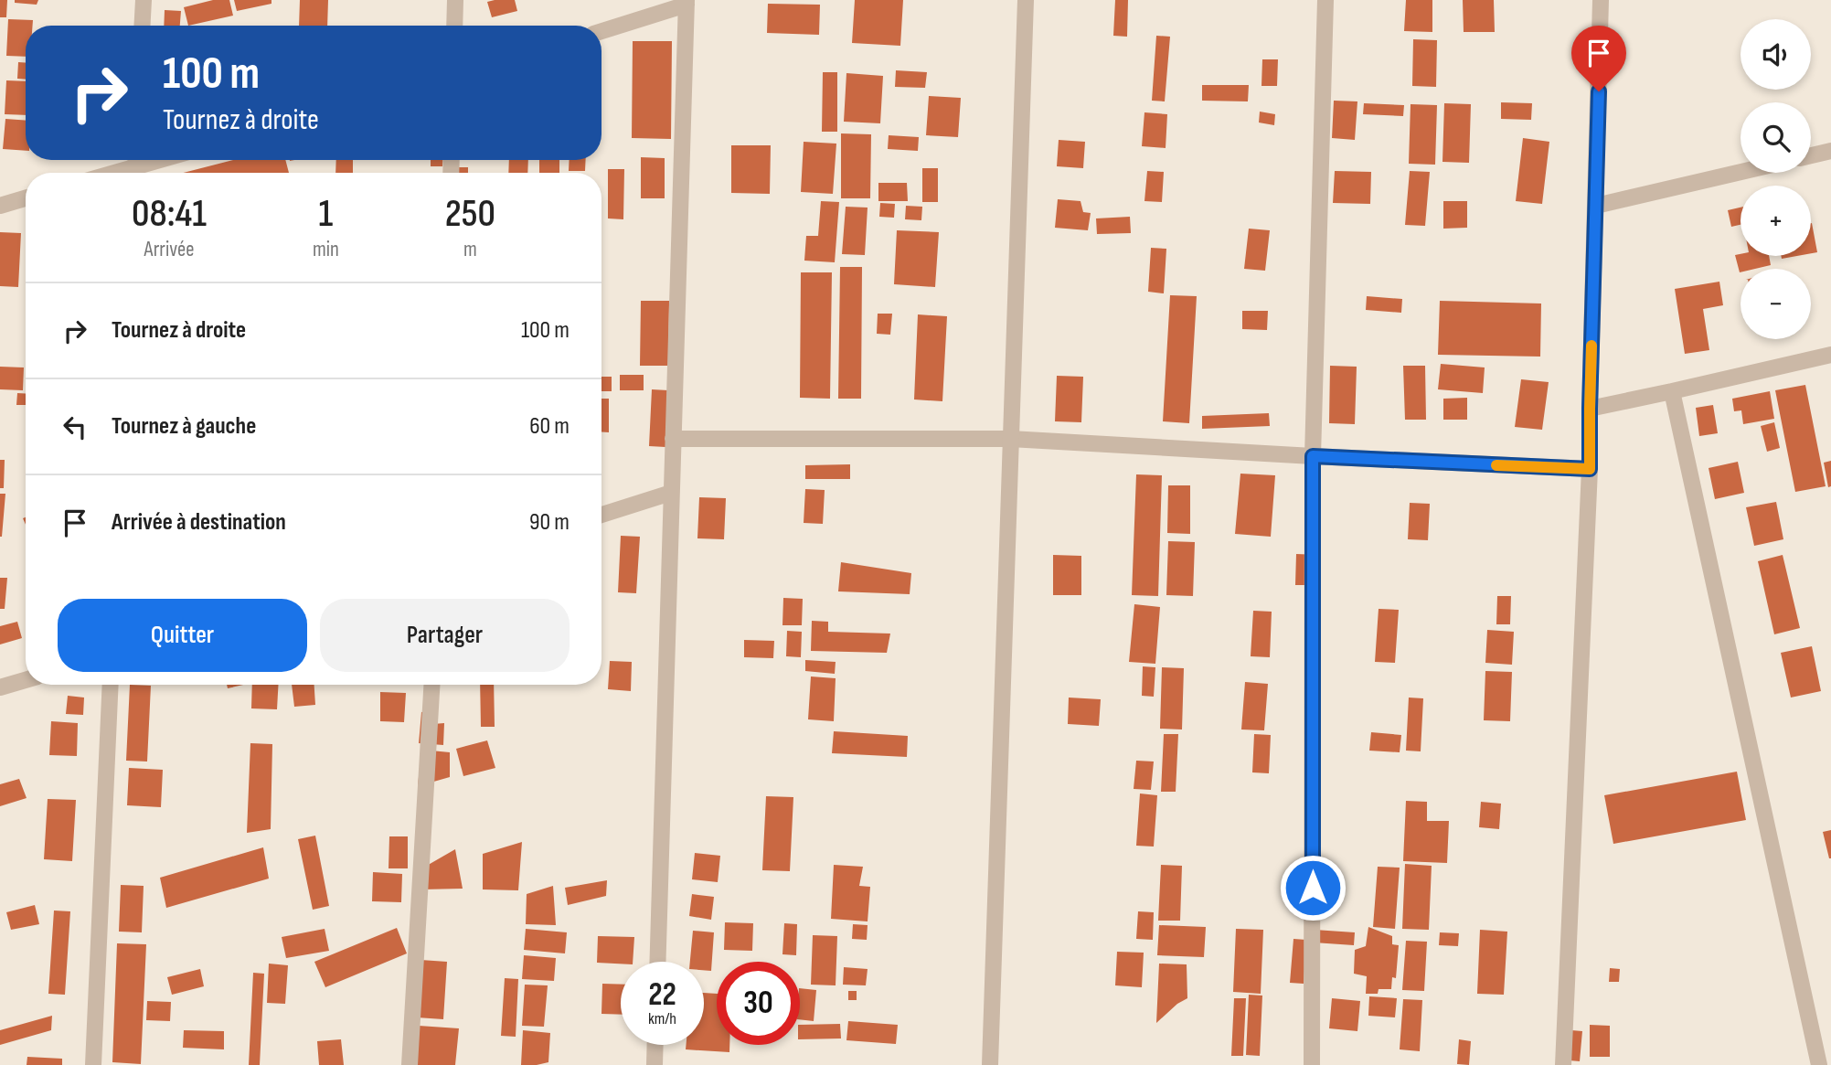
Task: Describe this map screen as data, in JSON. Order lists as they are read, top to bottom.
{
  "page": {
    "map_buttons": ["+", "−"],
    "turn": ["100 m", "Tournez à droite"],
    "eta": [
      "08:41",
      "Arrivée",
      "1",
      "min",
      "250",
      "m"
    ],
    "list": [
      {
        "name": "Tournez à droite",
        "value": "100 m"
      },
      {
        "name": "Tournez à gauche",
        "value": "60 m"
      },
      {
        "name": "Arrivée à destination",
        "value": "90 m"
      }
    ],
    "buttons": ["Quitter", "Partager"],
    "speed": "22 km/h",
    "limit": "30"
  }
}
